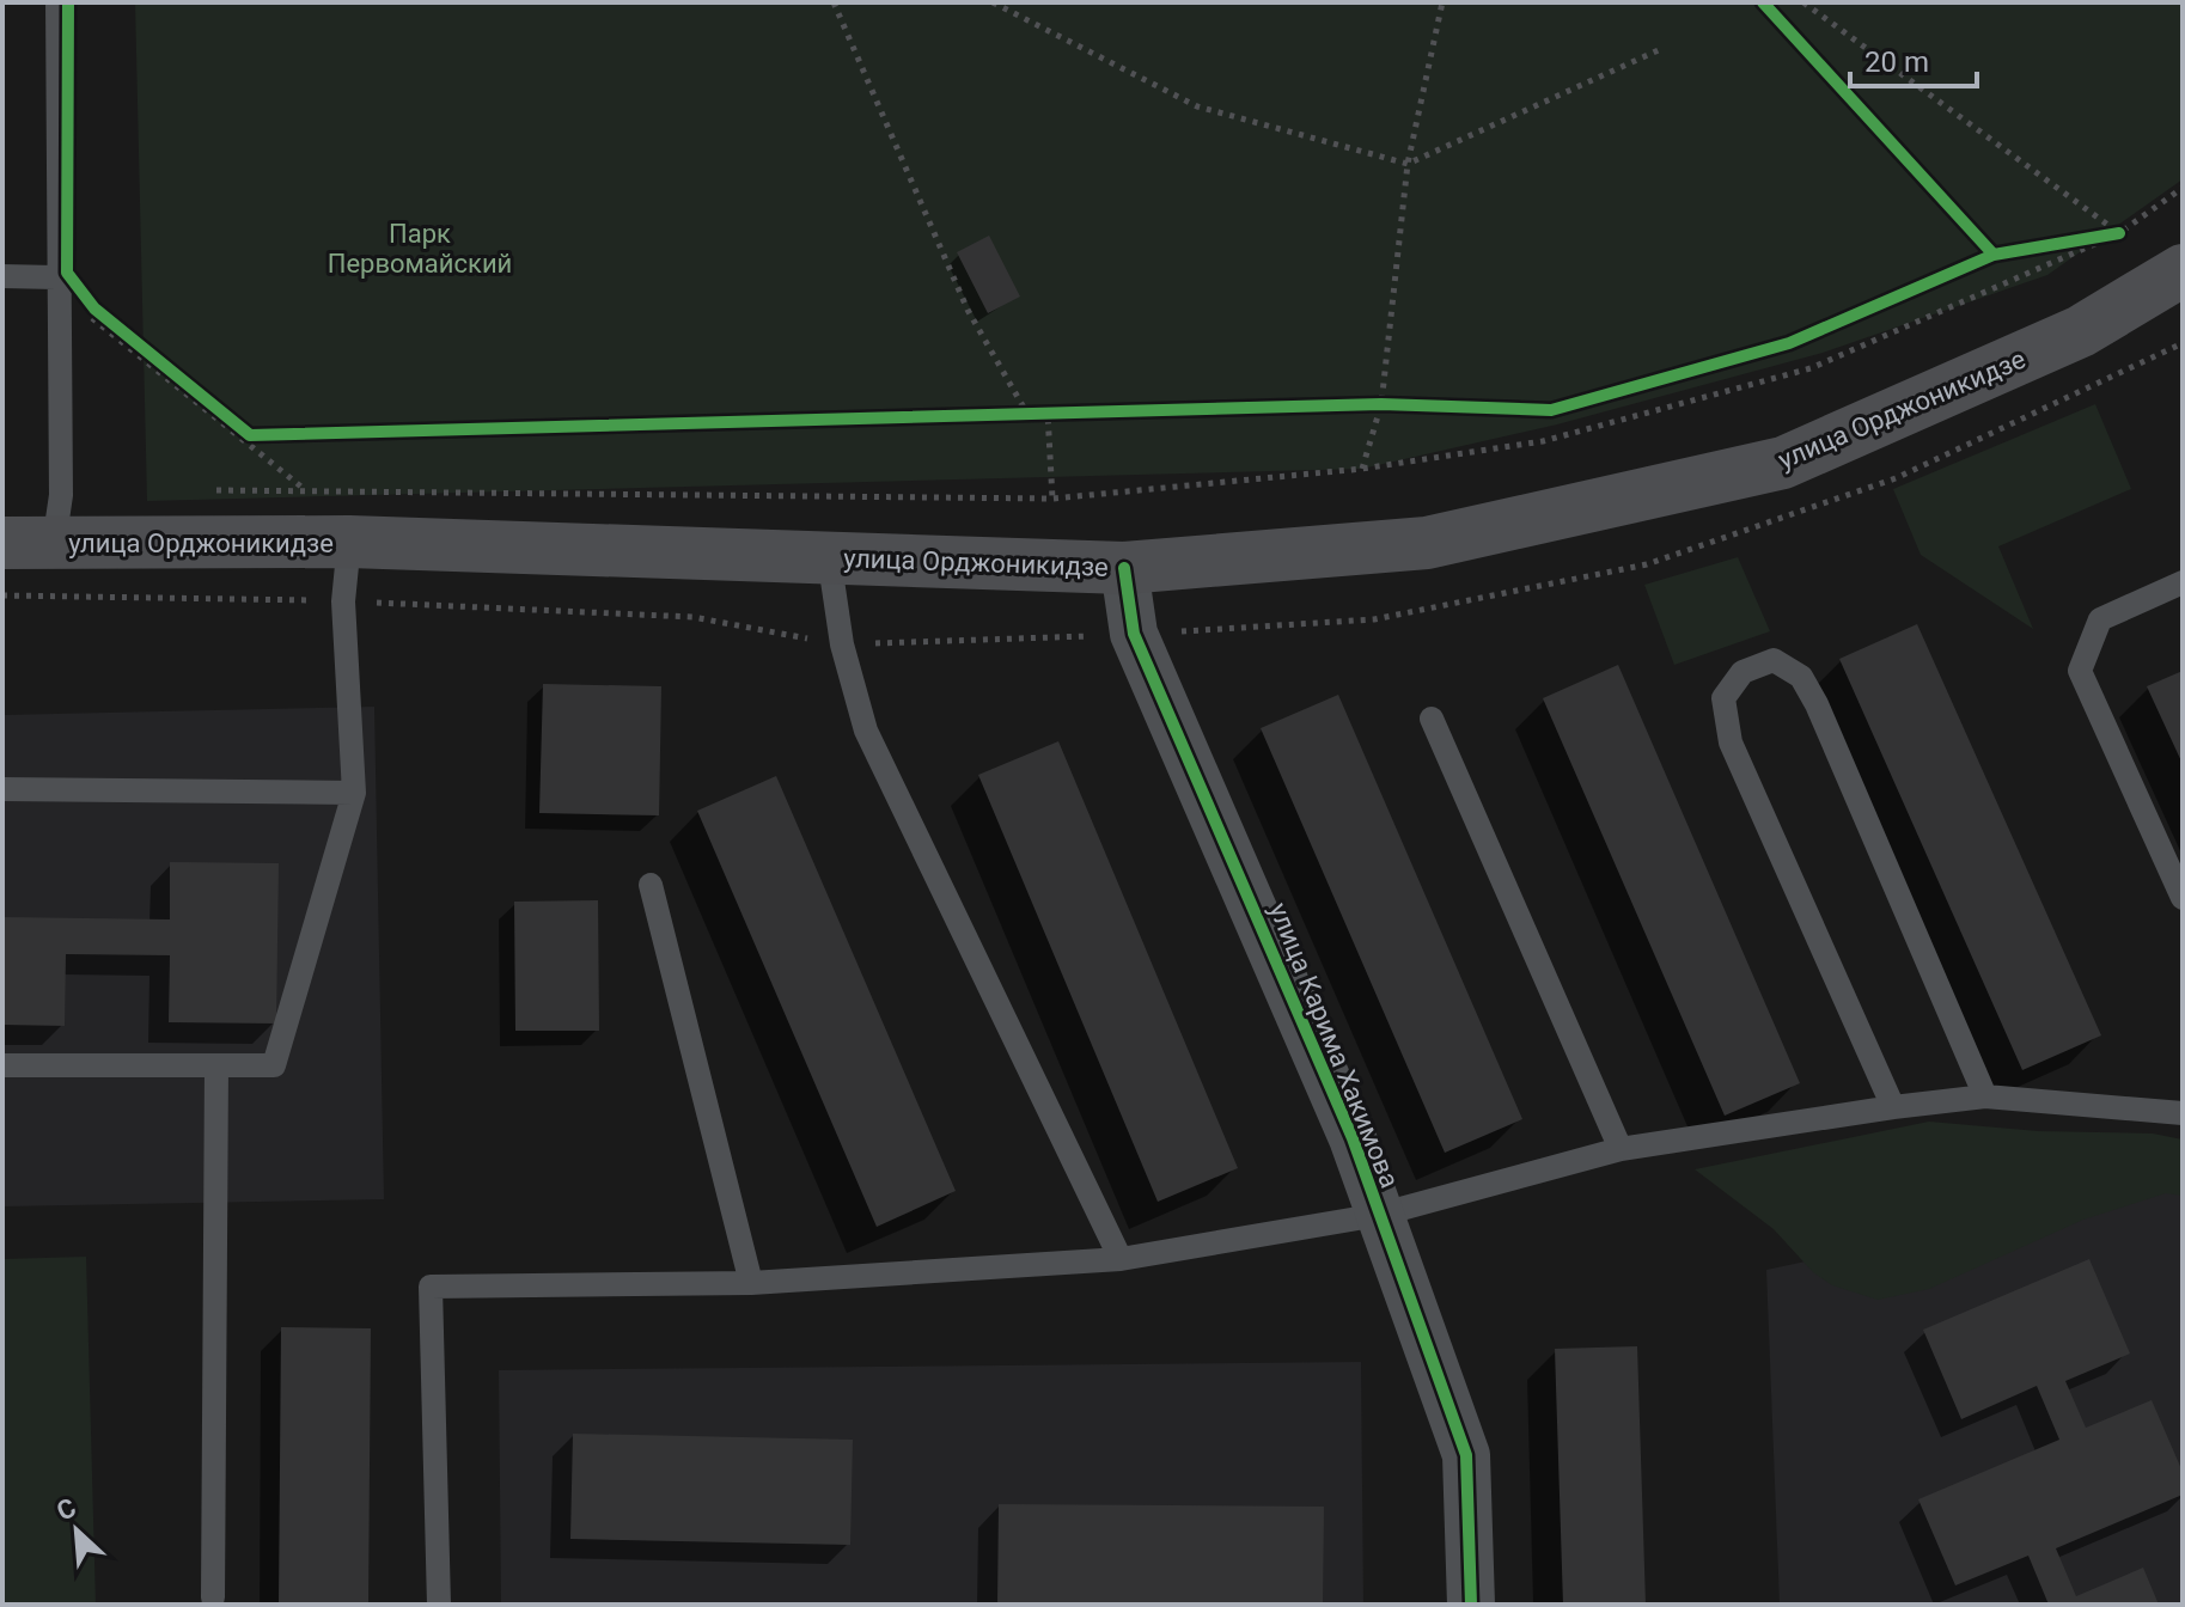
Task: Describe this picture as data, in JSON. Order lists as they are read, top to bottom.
{
  "streets": {
    "main road": ["улица Орджоникидзе"],
    "street": ["улица Карима Хакимова"]
  },
  "crossings": [
    ["улица Орджоникидзе", "улица Карима Хакимова"]
  ],
  "parks": ["Парк Первомайский"],
  "scale_bar": "20 m",
  "north": "top left"
}
